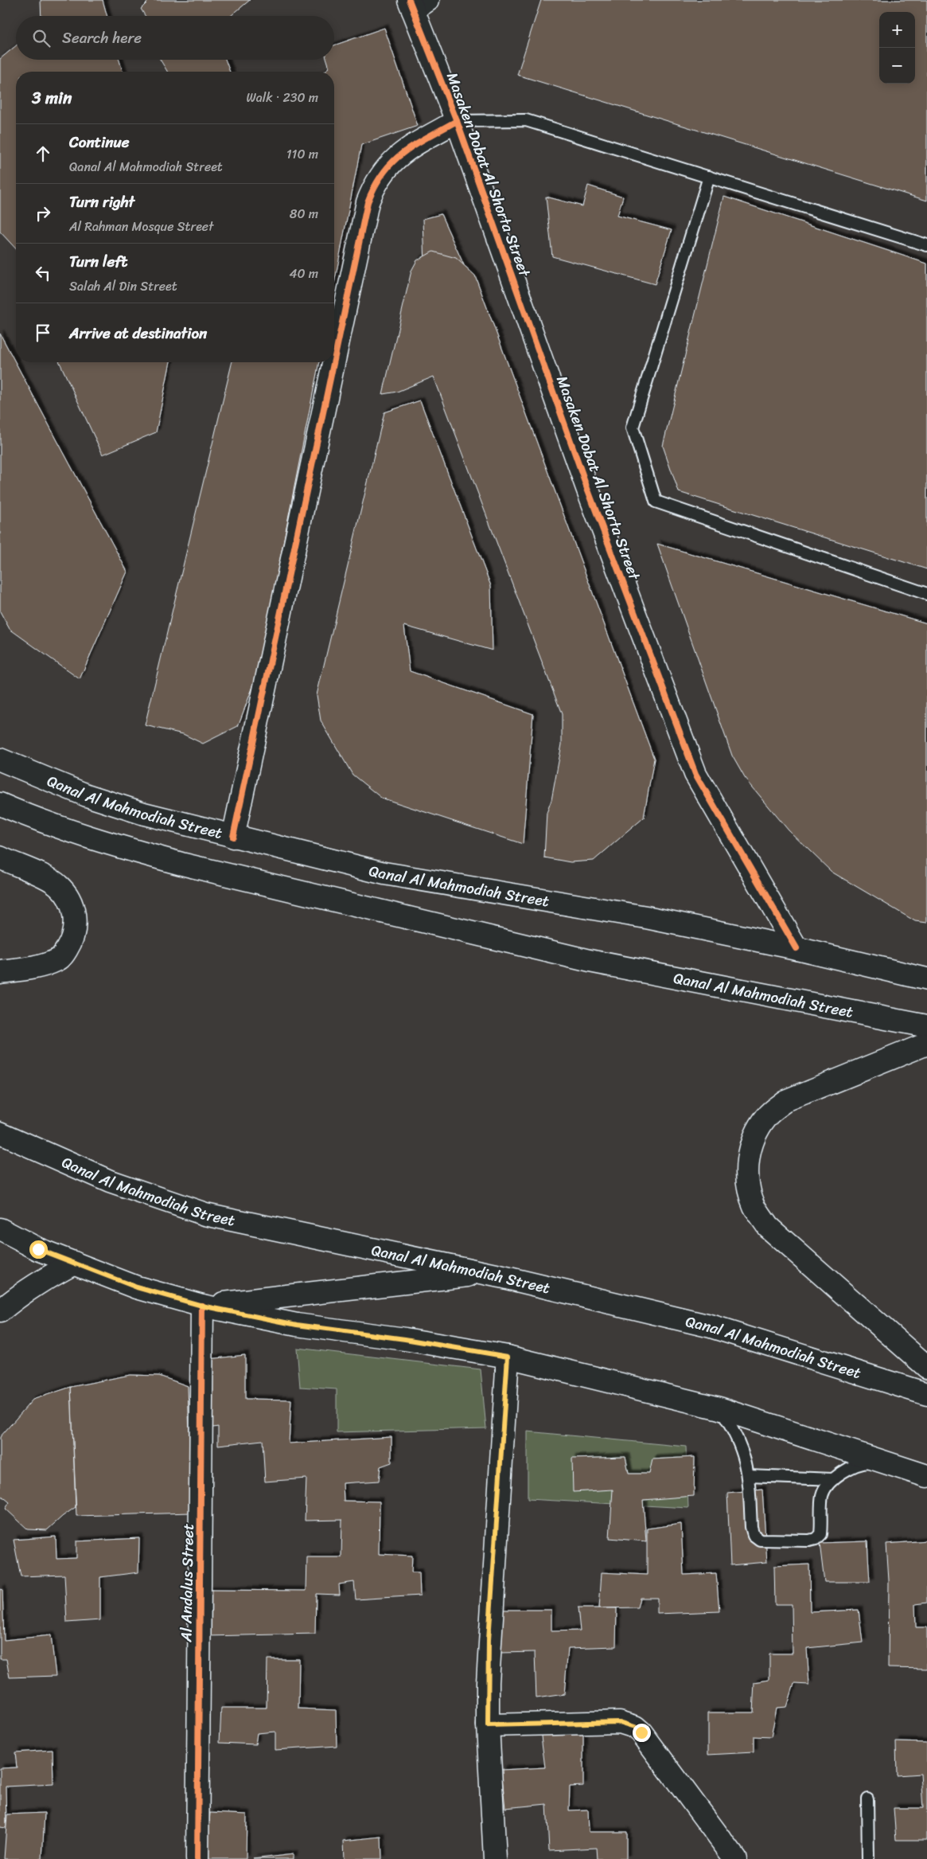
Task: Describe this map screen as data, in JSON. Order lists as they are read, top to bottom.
{
  "streets": {
    "main road": ["Masaken Dobat Al Shorta Street", "Qanal Al Mahmodiah Street", "Al Andalus Street"]
  },
  "crossings": [
    ["Masaken Dobat Al Shorta Street", "Qanal Al Mahmodiah Street"]
  ],
  "page": {
    "map_buttons": ["+", "−"],
    "search": "Search here",
    "heading": ["3 min", "Walk · 230 m"],
    "list": [
      ["Continue", "Qanal Al Mahmodiah Street", "110 m"],
      ["Turn right", "Al Rahman Mosque Street", "80 m"],
      ["Turn left", "Salah Al Din Street", "40 m"],
      "Arrive at destination"
    ]
  }
}
